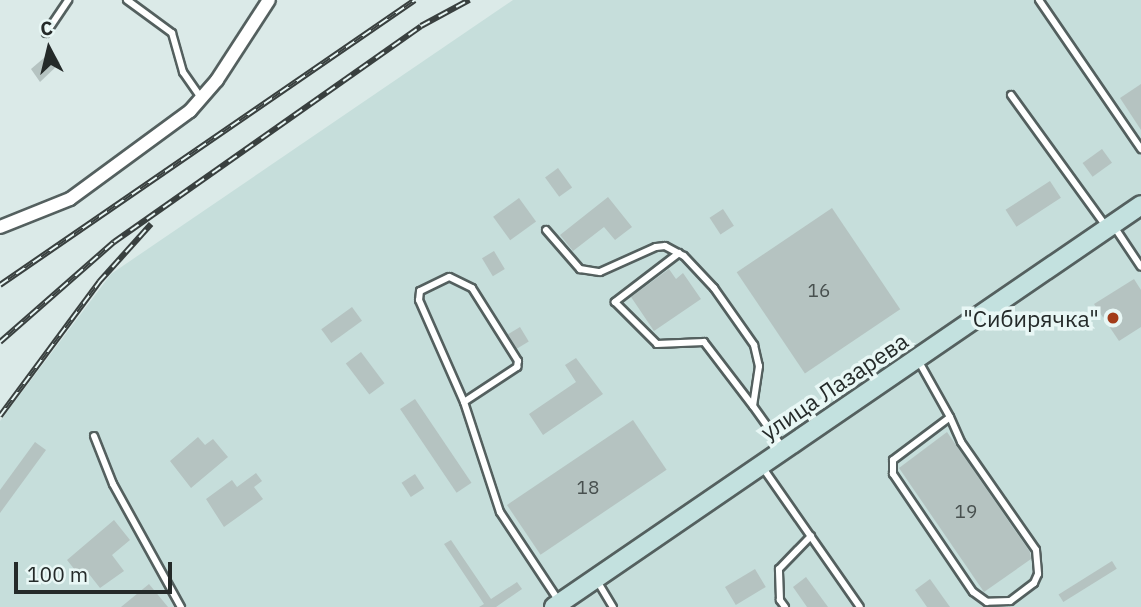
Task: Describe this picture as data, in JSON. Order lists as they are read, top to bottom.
{
  "streets": {
    "main road": ["улица Лазарева"]
  },
  "places": ["\"Сибирячка\""],
  "house_numbers": ["16", "18", "19"],
  "scale_bar": "100 m",
  "north": "top"
}
